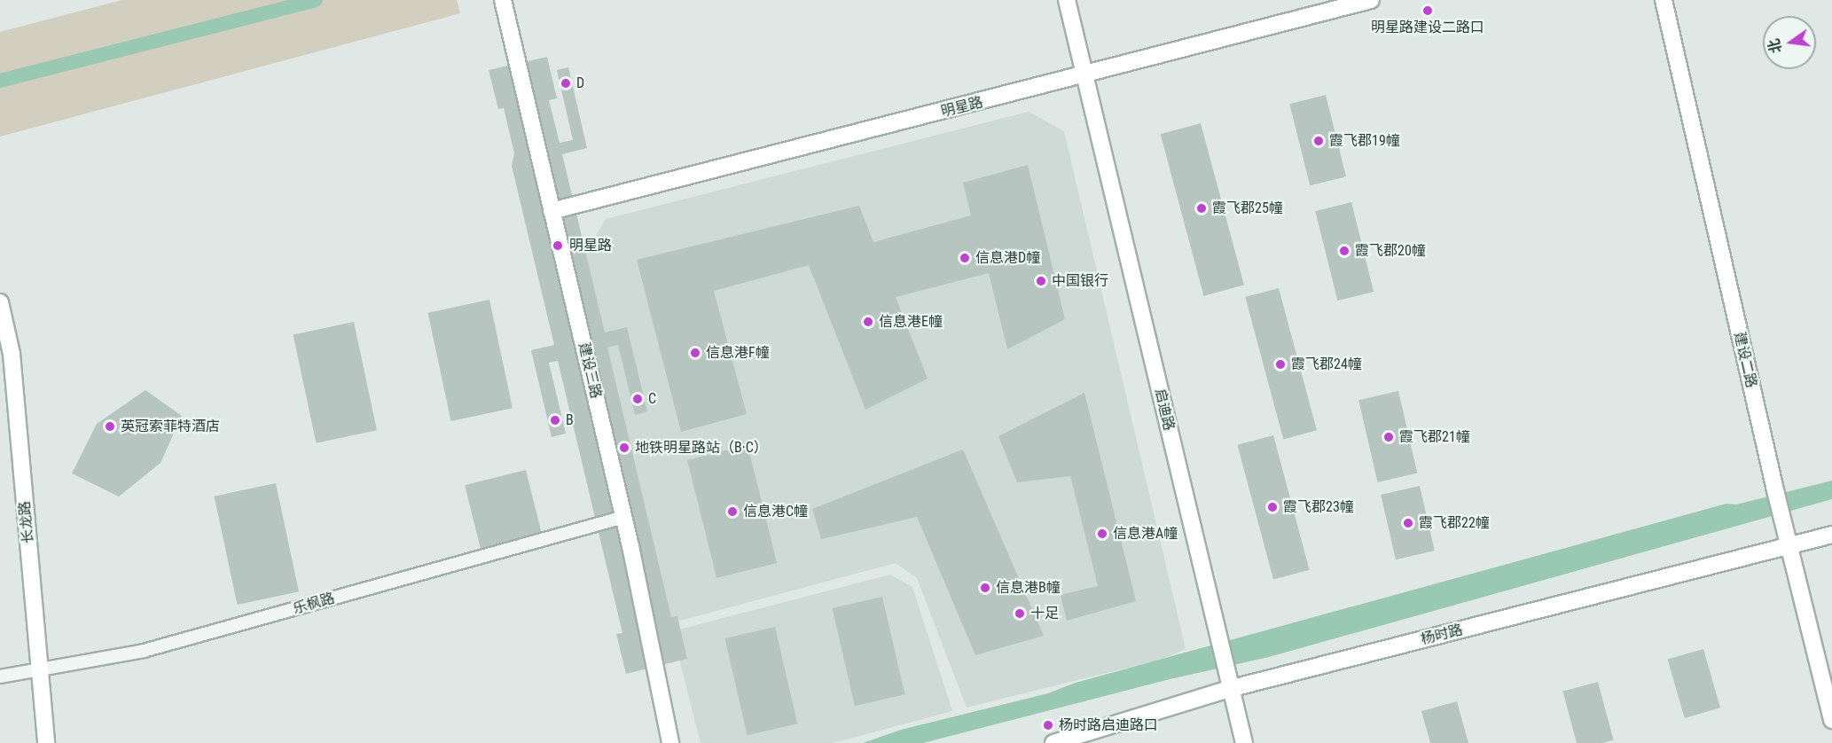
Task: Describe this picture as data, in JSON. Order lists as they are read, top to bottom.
{
  "streets": {
    "street": [
      "明星路",
      "建设二路",
      "建设三路",
      "启迪路",
      "长龙路",
      "乐枫路",
      "杨时路"
    ]
  },
  "crossings": [
    ["明星路", "建设三路"],
    ["明星路", "启迪路"],
    ["建设二路", "杨时路"],
    ["建设三路", "乐枫路"],
    ["启迪路", "杨时路"],
    ["长龙路", "乐枫路"]
  ],
  "places": [
    "明星路建设二路口",
    "D",
    "霞飞郡19幢",
    "霞飞郡25幢",
    "明星路",
    "霞飞郡20幢",
    "信息港D幢",
    "中国银行",
    "信息港E幢",
    "信息港F幢",
    "霞飞郡24幢",
    "C",
    "B",
    "英冠索菲特酒店",
    "霞飞郡21幢",
    "地铁明星路站（B·C）",
    "霞飞郡23幢",
    "信息港C幢",
    "霞飞郡22幢",
    "信息港A幢",
    "信息港B幢",
    "十足",
    "杨时路启迪路口"
  ],
  "north": "left"
}
